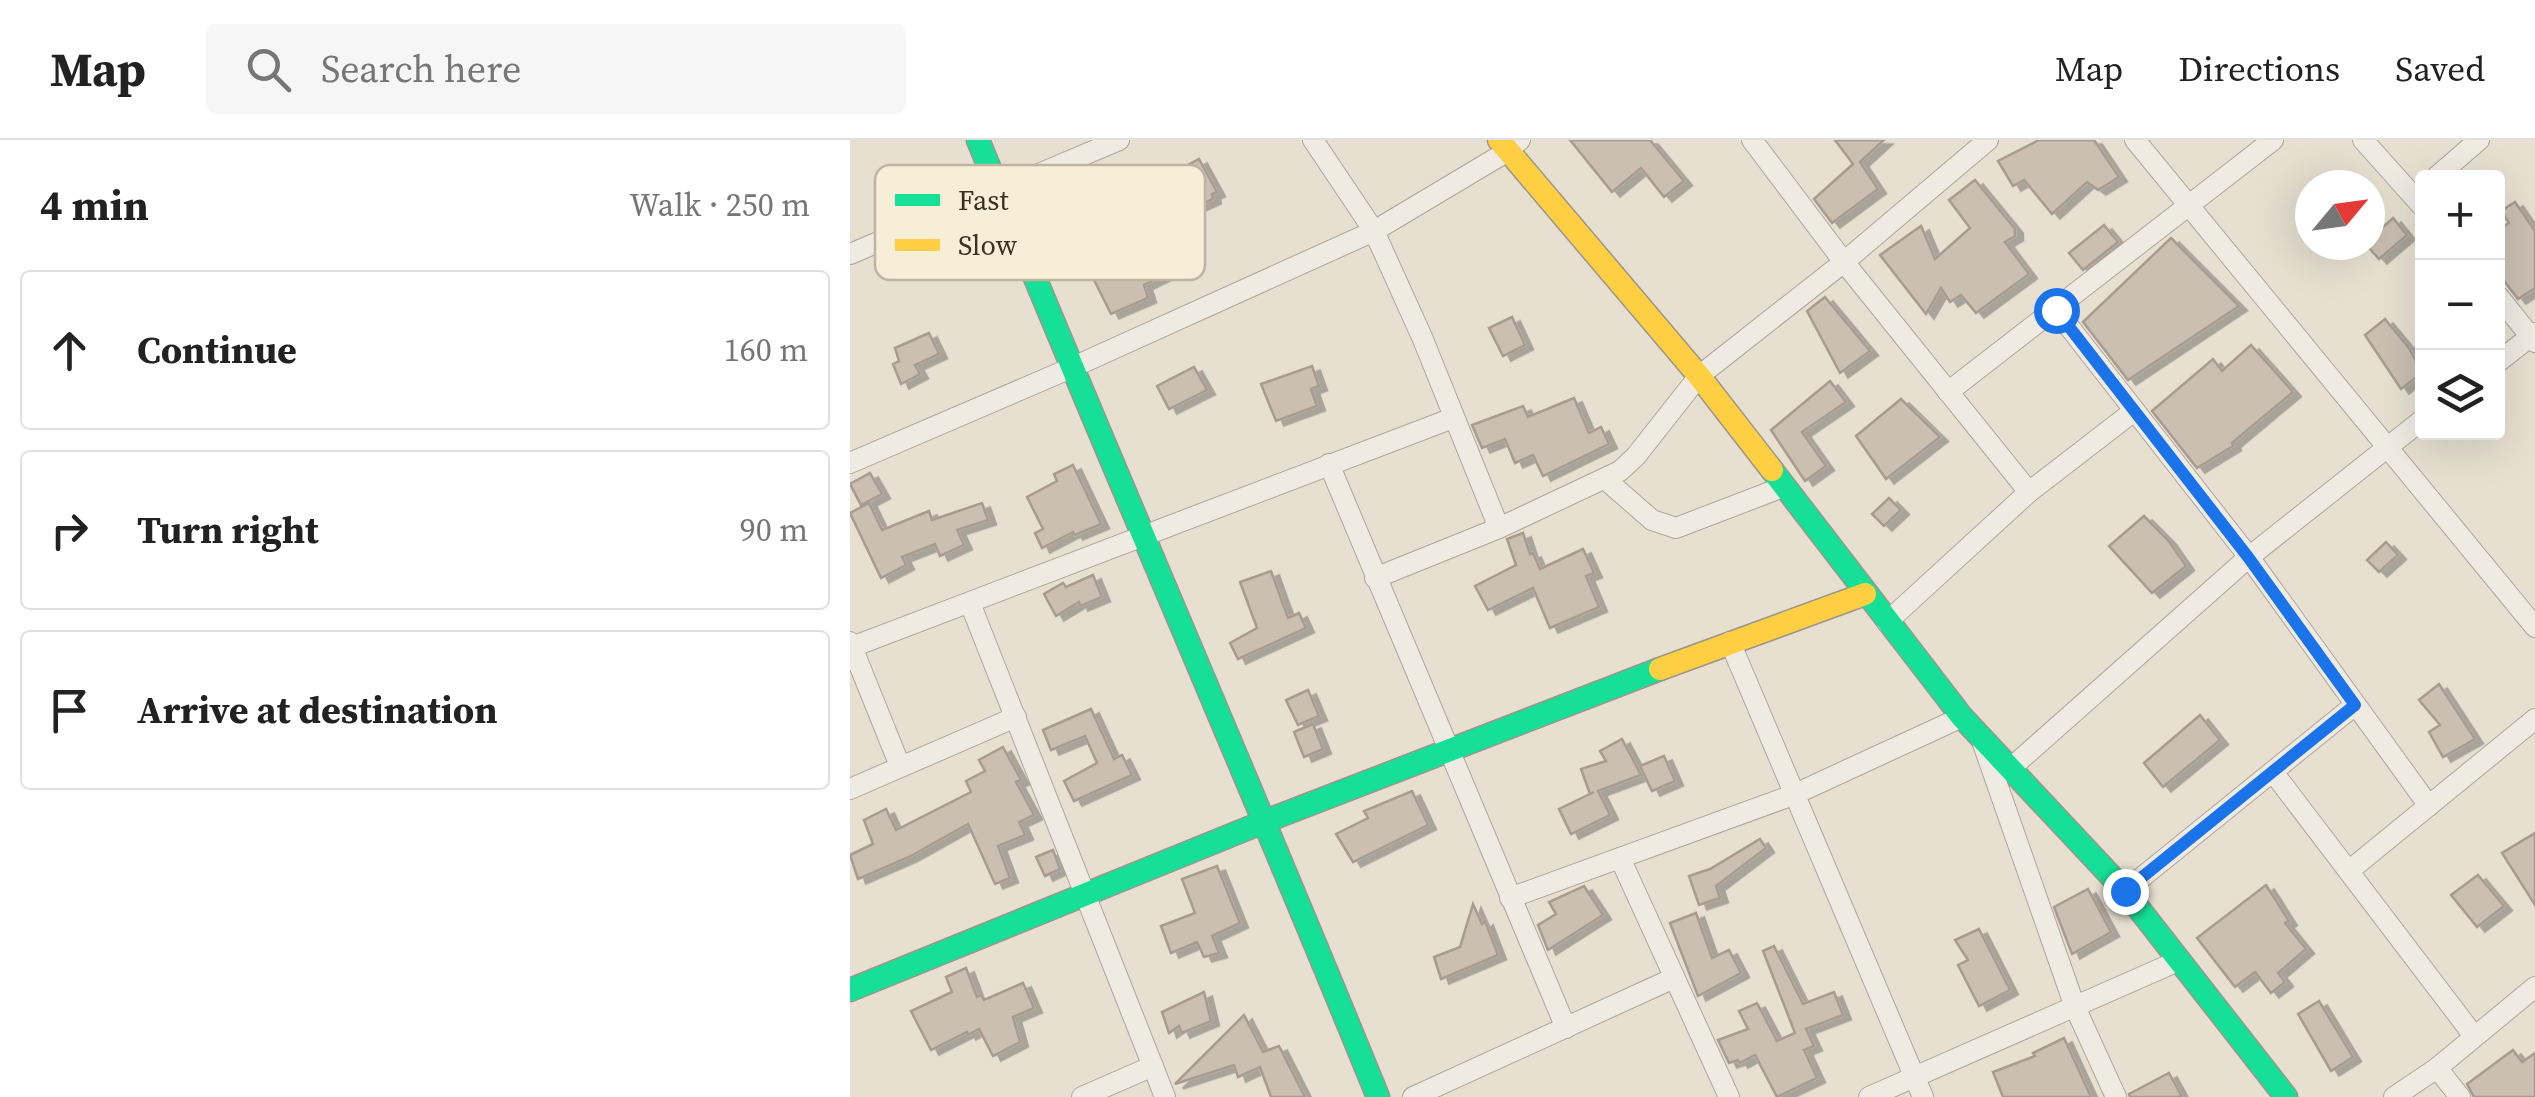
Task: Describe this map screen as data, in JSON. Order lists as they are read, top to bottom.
{
  "legend": ["Fast", "Slow"],
  "north": "top right",
  "page": {
    "header": "Map",
    "search": "Search here",
    "nav": ["Map", "Directions", "Saved"],
    "heading": ["4 min", "Walk · 250 m"],
    "map_buttons": ["+", "−"],
    "list": [
      ["Continue", "160 m"],
      ["Turn right", "90 m"],
      "Arrive at destination"
    ]
  }
}
